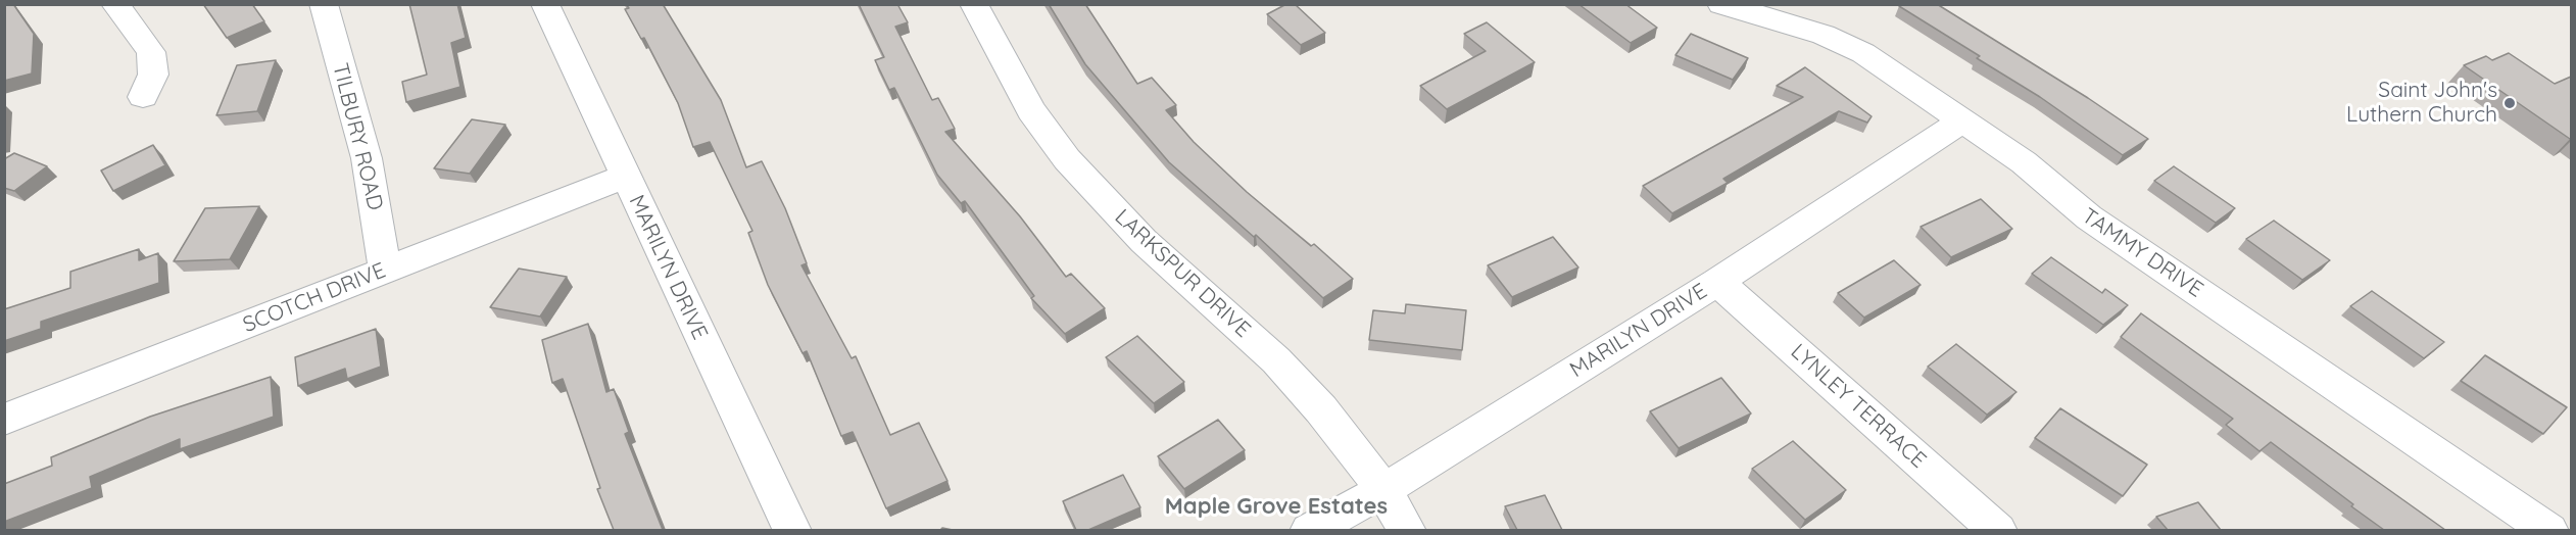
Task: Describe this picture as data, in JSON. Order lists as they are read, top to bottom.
{
  "streets": {
    "street": [
      "TILBURY ROAD",
      "TAMMY DRIVE",
      "MARILYN DRIVE",
      "LARKSPUR DRIVE",
      "SCOTCH DRIVE",
      "LYNLEY TERRACE"
    ]
  },
  "crossings": [
    ["TILBURY ROAD", "SCOTCH DRIVE"],
    ["TAMMY DRIVE", "MARILYN DRIVE"],
    ["MARILYN DRIVE", "LARKSPUR DRIVE"],
    ["MARILYN DRIVE", "SCOTCH DRIVE"],
    ["MARILYN DRIVE", "LYNLEY TERRACE"]
  ],
  "districts": ["Maple Grove Estates"],
  "places": ["Saint John's Luthern Church"]
}
